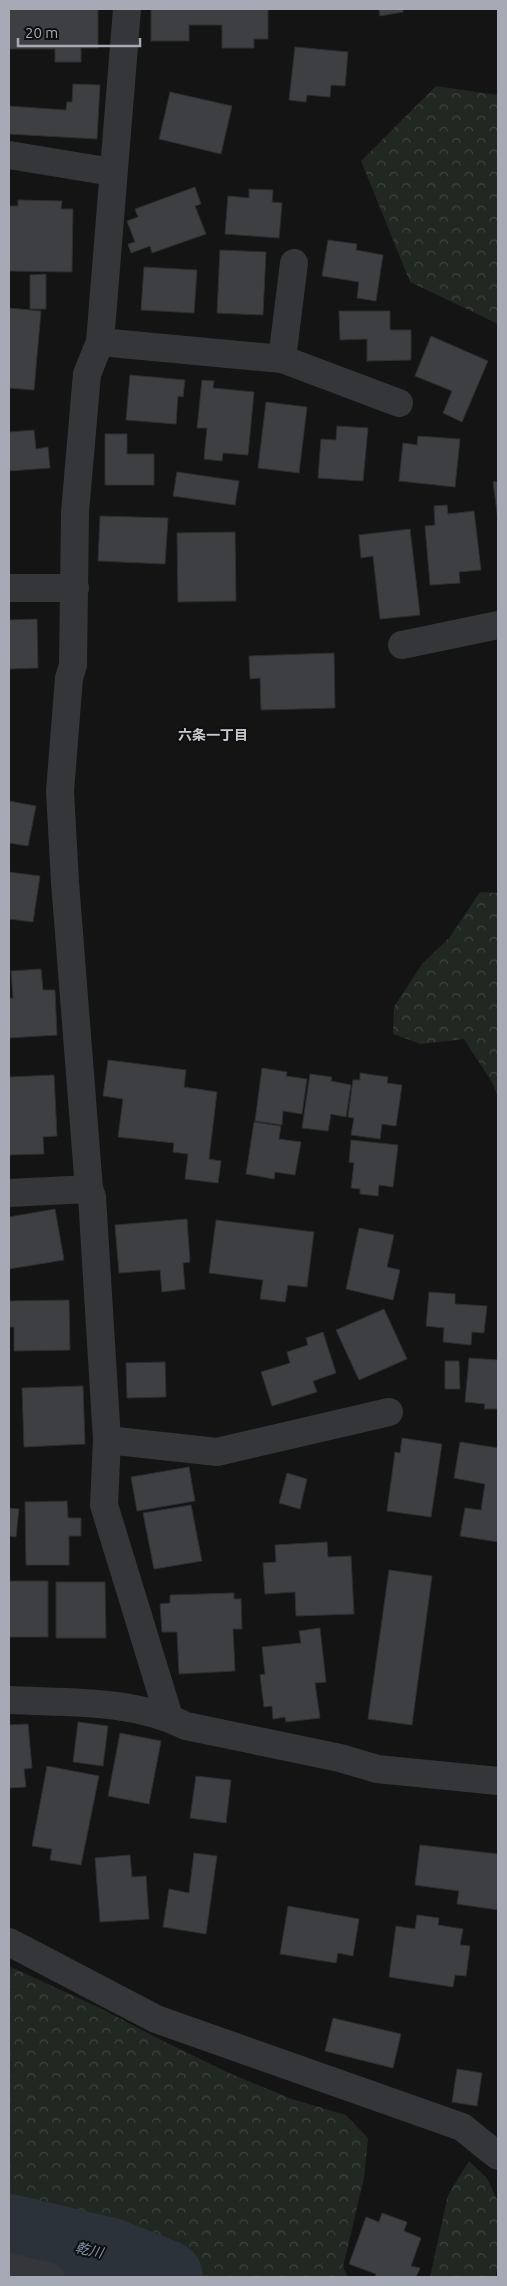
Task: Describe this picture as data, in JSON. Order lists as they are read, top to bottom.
{
  "districts": ["六条一丁目"],
  "water": ["乾川"],
  "scale_bar": "20 m"
}
